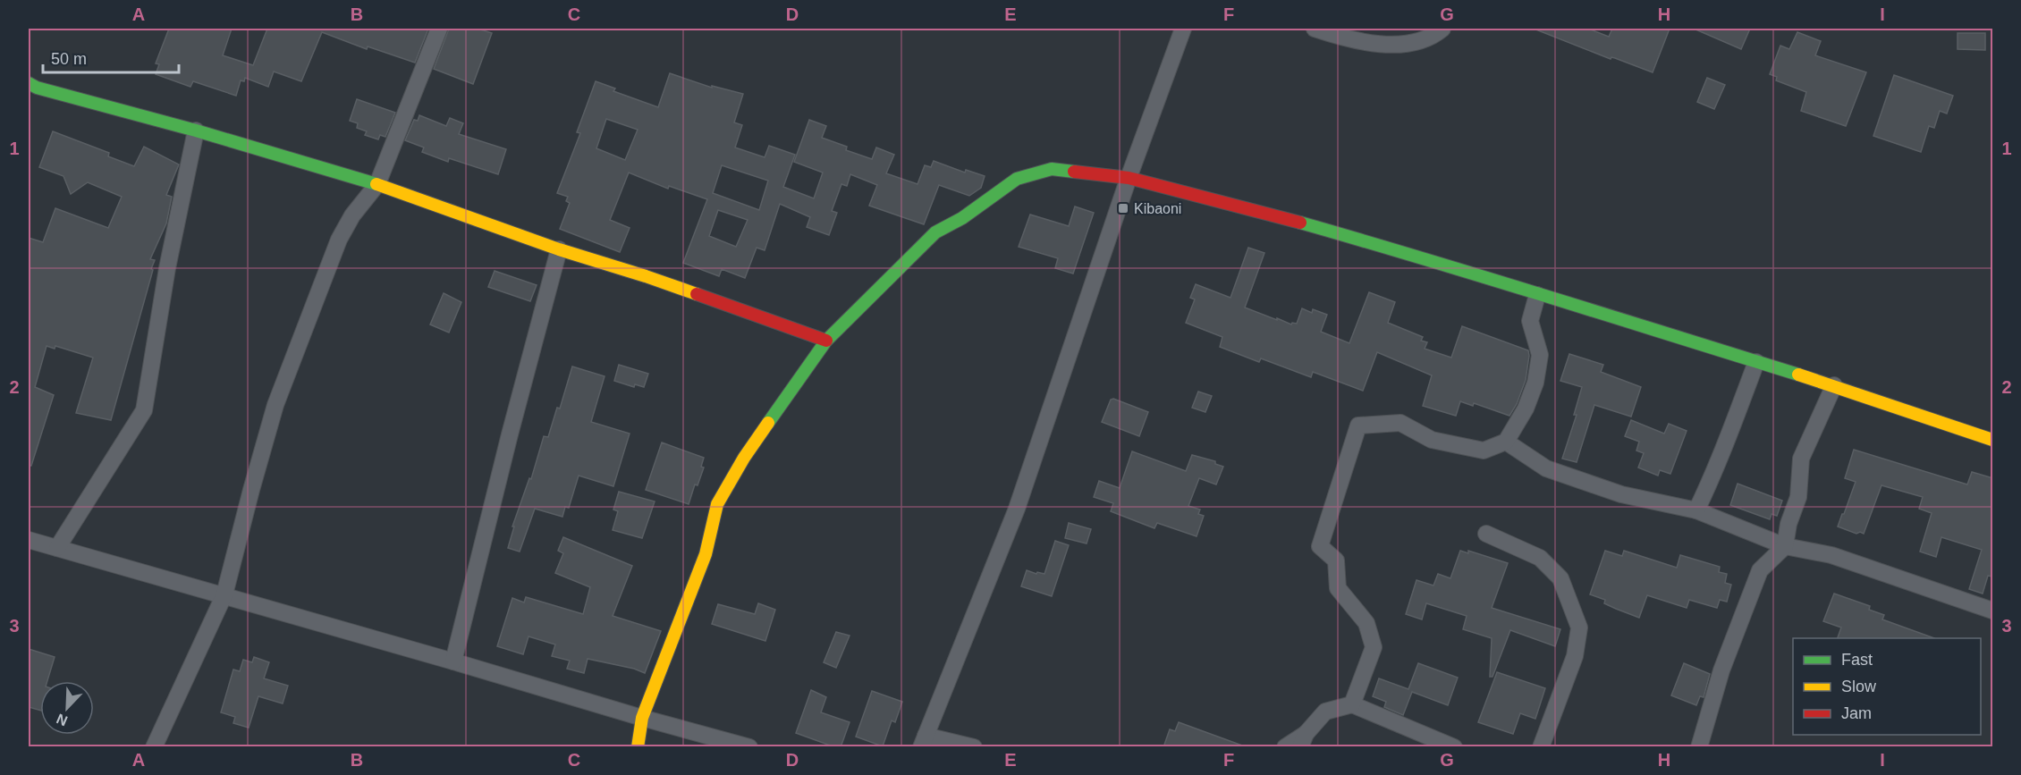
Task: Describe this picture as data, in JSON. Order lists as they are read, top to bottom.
{
  "places": {
    "transit": ["Kibaoni"]
  },
  "legend": ["Fast", "Slow", "Jam"],
  "scale_bar": "50 m",
  "north": "bottom left",
  "grid": {
    "columns": [
      "A",
      "B",
      "C",
      "D",
      "E",
      "F",
      "G",
      "H",
      "I"
    ],
    "rows": ["1", "2", "3"]
  }
}
